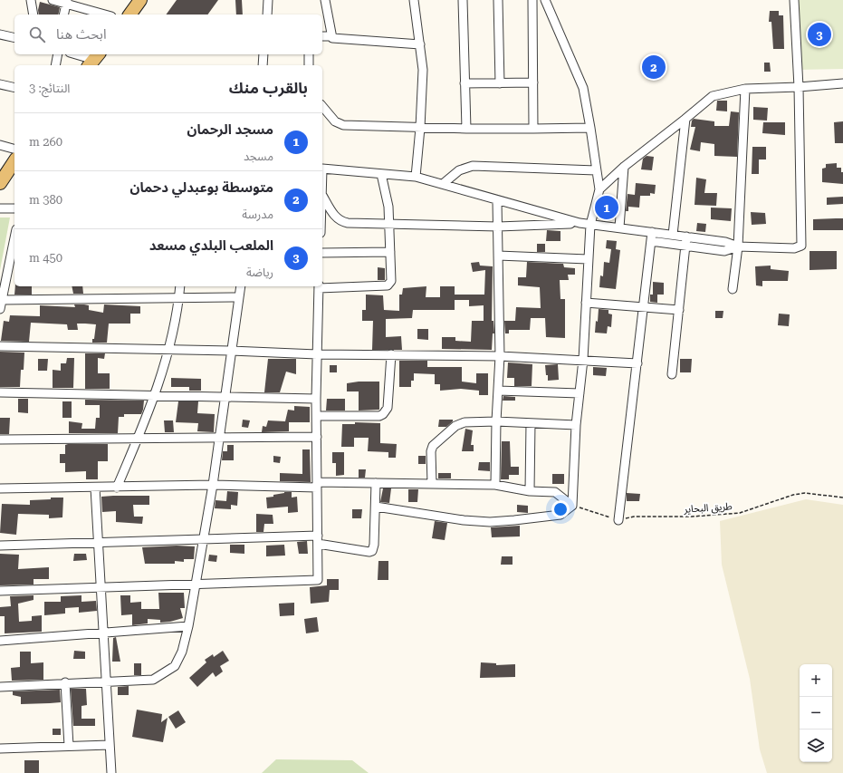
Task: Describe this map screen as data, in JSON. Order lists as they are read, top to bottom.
{
  "streets": {
    "path": ["طريق البحاير"]
  },
  "page": {
    "search": "ابحث هنا",
    "pins": ["3", "2", "1"],
    "heading": ["بالقرب منك", "النتائج: 3"],
    "list": [
      {
        "mark": "1",
        "name": "مسجد الرحمان",
        "note": "مسجد",
        "value": "260 m"
      },
      {
        "mark": "2",
        "name": "متوسطة بوعبدلي دحمان",
        "note": "مدرسة",
        "value": "380 m"
      },
      {
        "mark": "3",
        "name": "الملعب البلدي مسعد",
        "note": "رياضة",
        "value": "450 m"
      }
    ],
    "map_buttons": ["+", "−"]
  }
}
